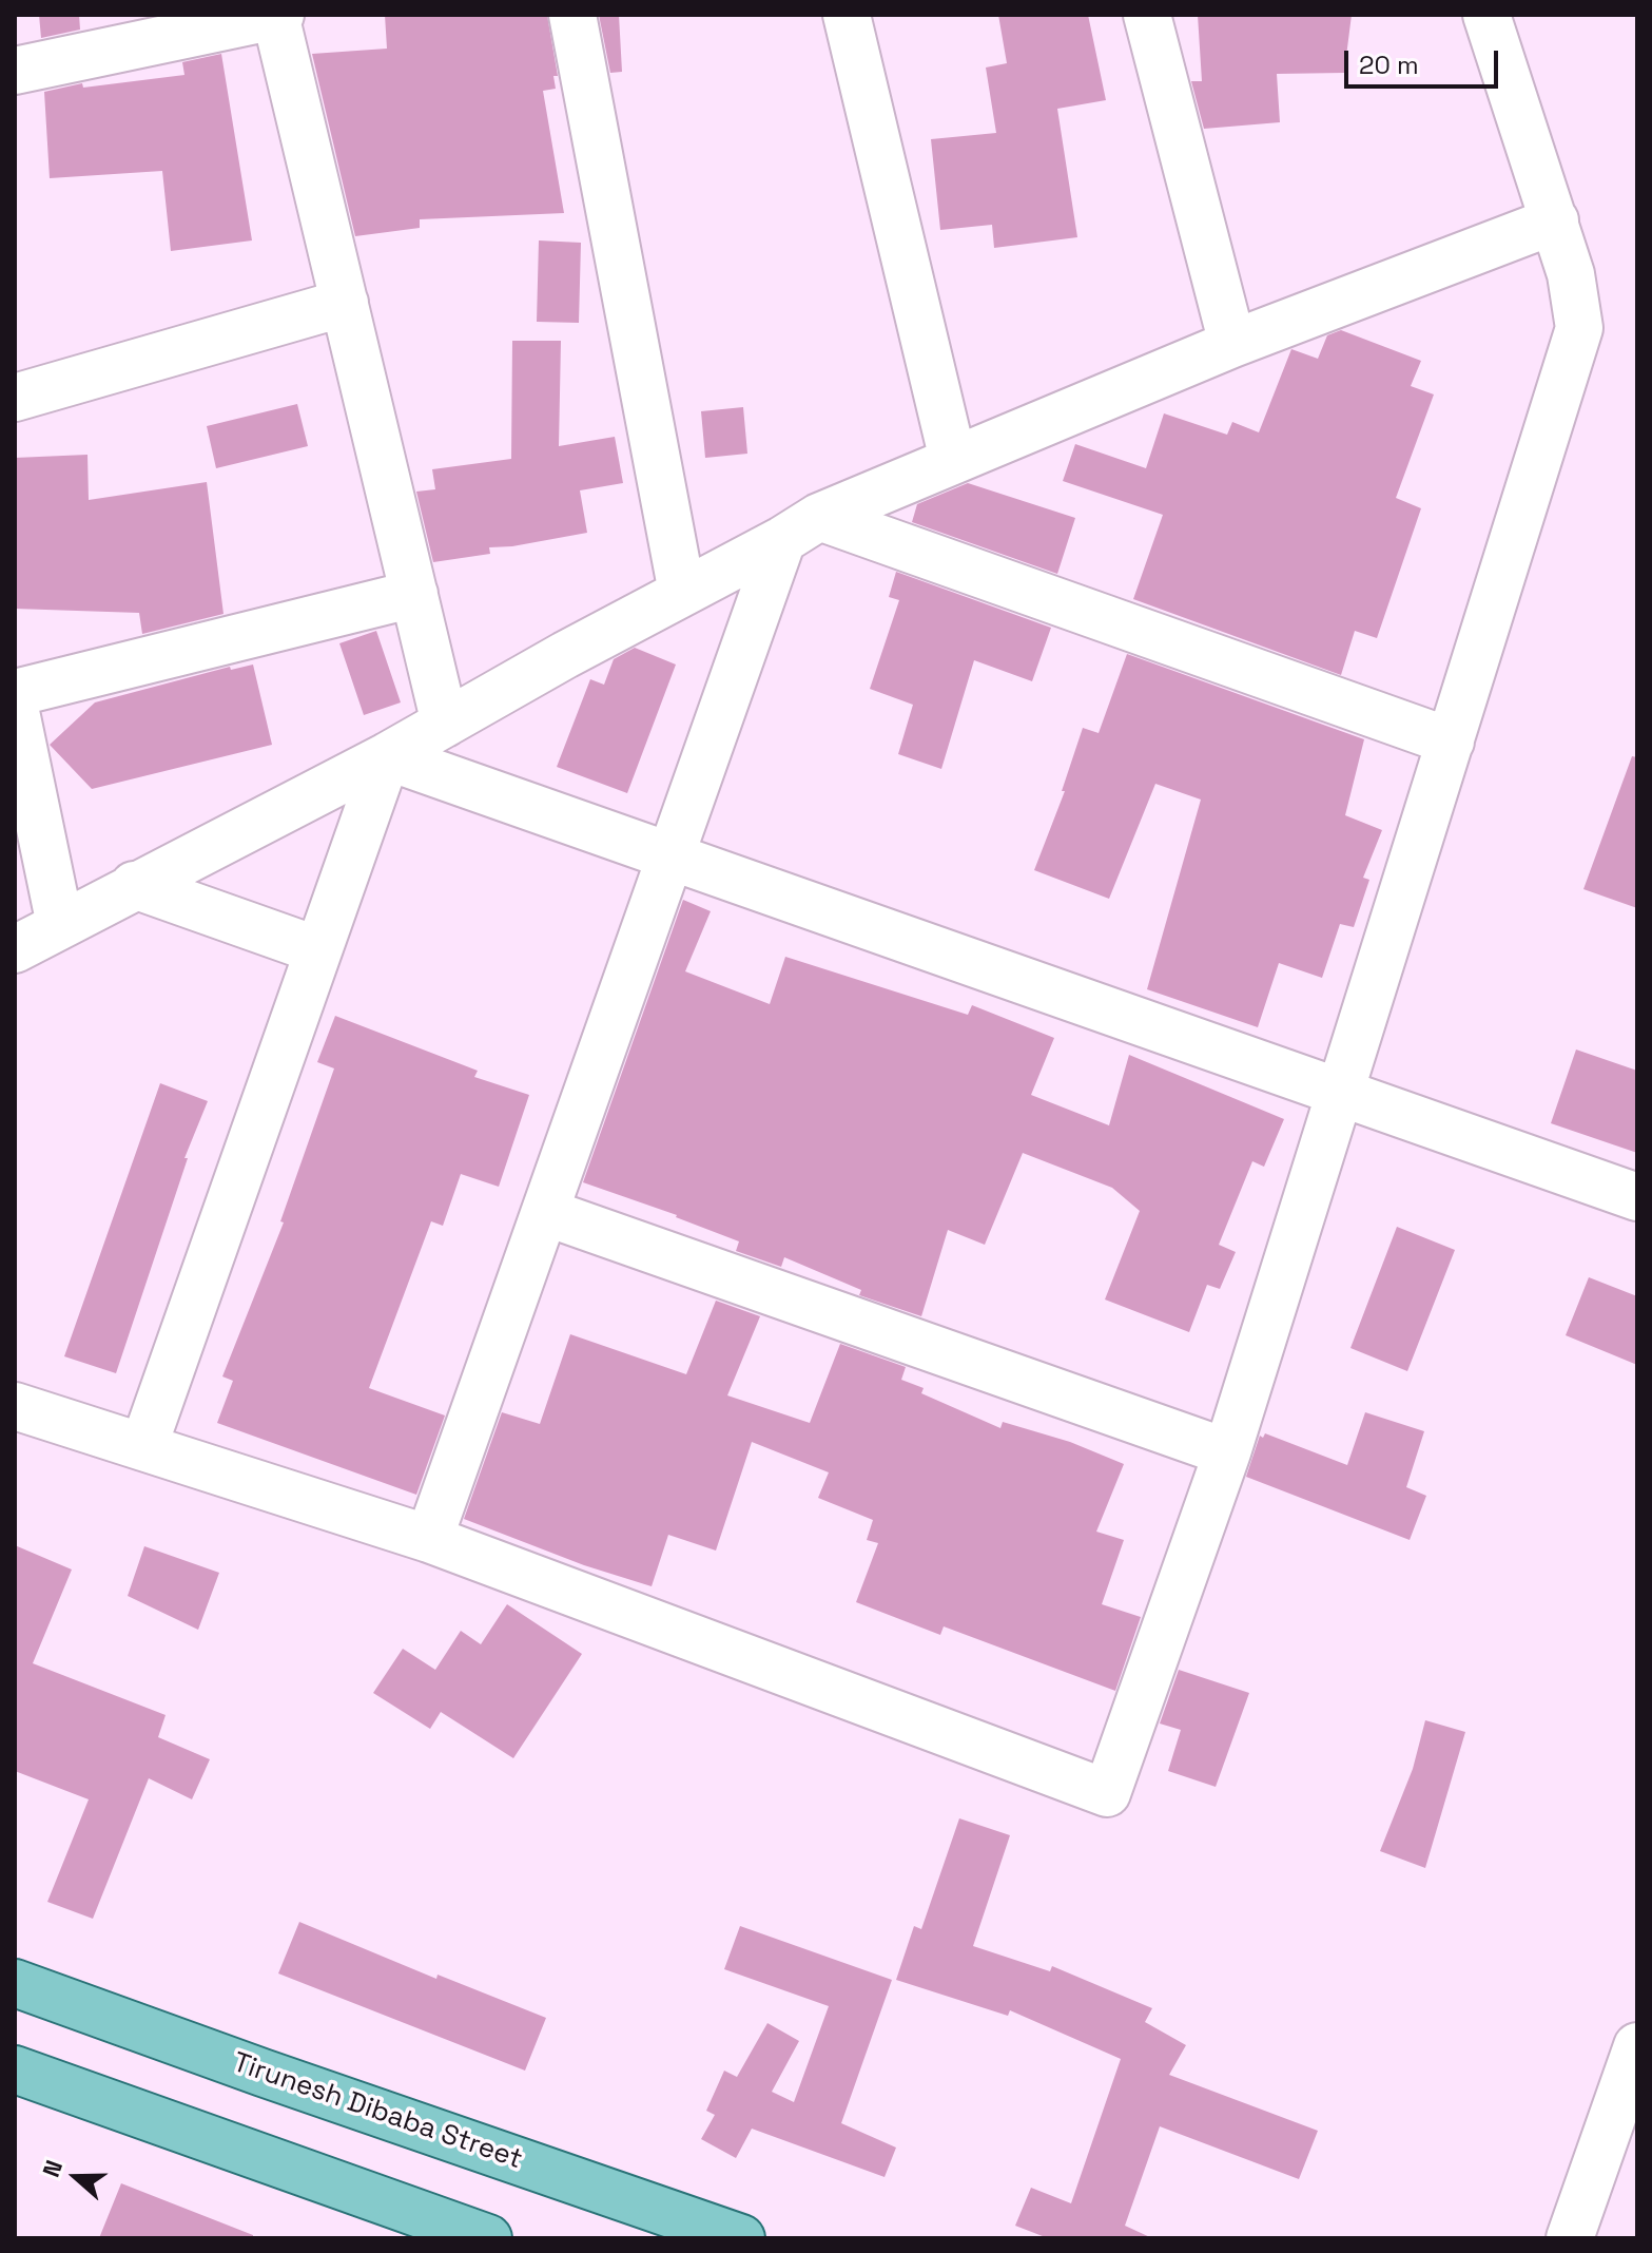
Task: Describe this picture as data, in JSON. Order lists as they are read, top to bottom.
{
  "streets": {
    "main road": ["Tirunesh Dibaba Street"]
  },
  "scale_bar": "20 m",
  "north": "left"
}
